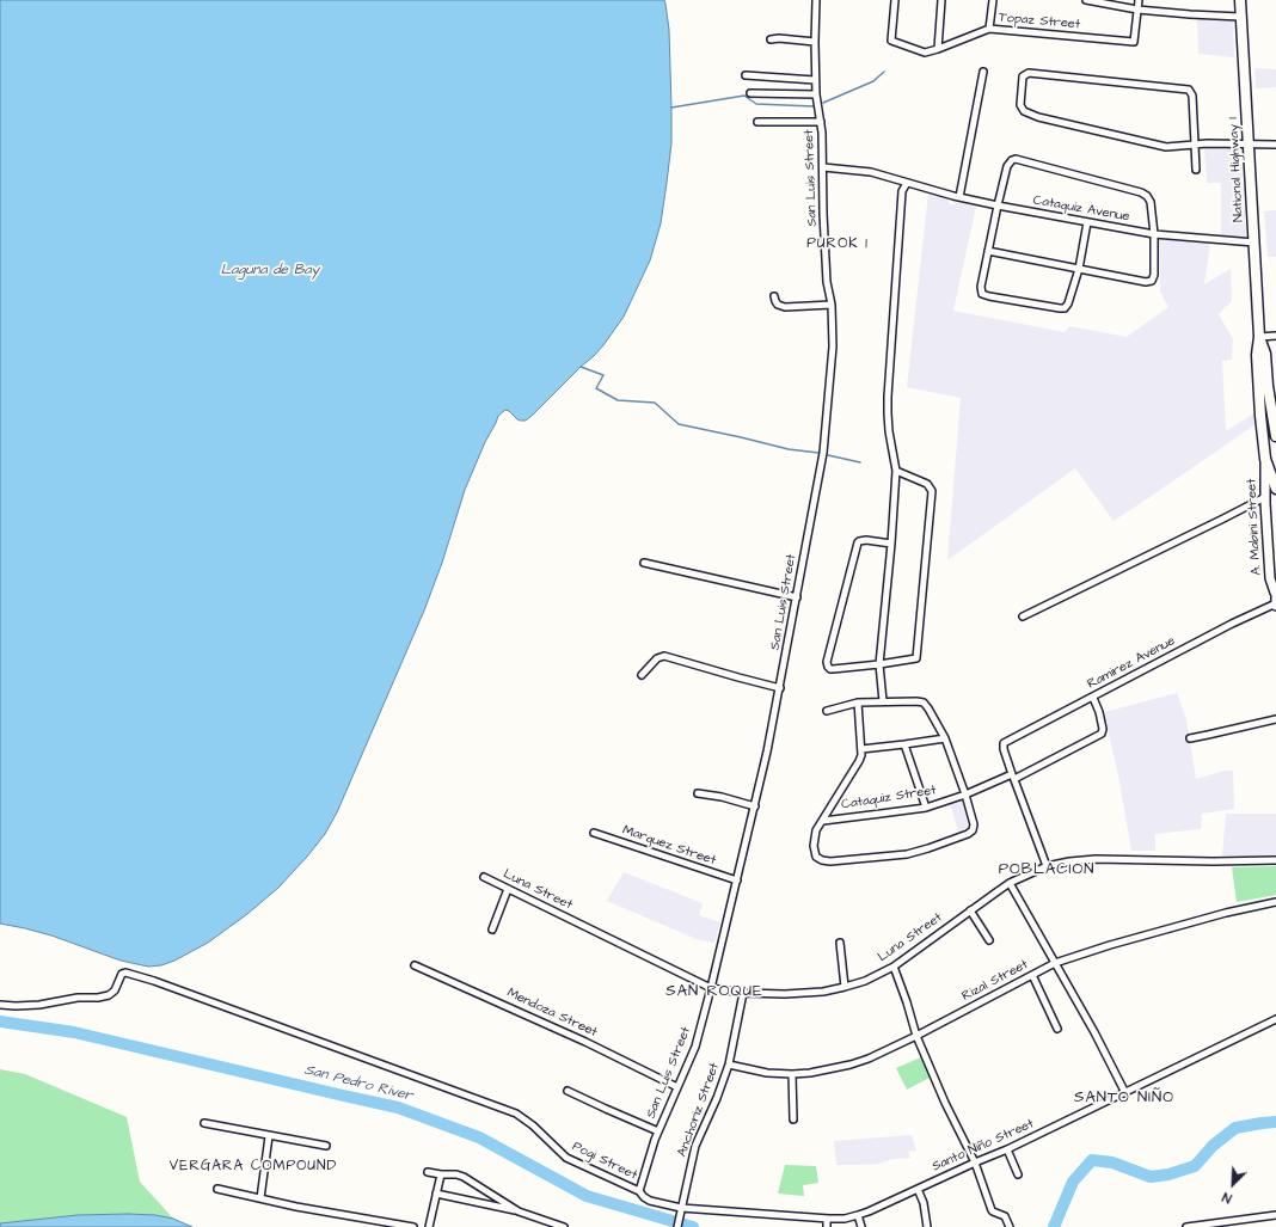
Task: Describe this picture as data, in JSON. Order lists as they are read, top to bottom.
{
  "streets": {
    "highway": ["National Highway 1"],
    "main road": ["A. Mabini Street"],
    "street": [
      "Topaz Street",
      "San Luis Street",
      "Cataquiz Avenue",
      "Ramirez Avenue",
      "Cataquiz Street",
      "Marquez Street",
      "Luna Street",
      "Rizal Street",
      "Mendoza Street",
      "Anchoriz Street",
      "Santo Niño Street",
      "Pogi Street"
    ]
  },
  "crossings": [
    ["National Highway 1", "Cataquiz Avenue"],
    ["National Highway 1", "A. Mabini Street"],
    ["San Luis Street", "Cataquiz Avenue"],
    ["San Luis Street", "Marquez Street"],
    ["San Luis Street", "Luna Street"],
    ["San Luis Street", "Mendoza Street"],
    ["San Luis Street", "Pogi Street"],
    ["A. Mabini Street", "Ramirez Avenue"],
    ["Ramirez Avenue", "Cataquiz Street"],
    ["Luna Street", "Anchoriz Street"],
    ["Rizal Street", "Anchoriz Street"],
    ["Anchoriz Street", "Santo Niño Street"],
    ["Anchoriz Street", "Pogi Street"],
    ["Santo Niño Street", "Pogi Street"]
  ],
  "districts": [
    "PUROK 1",
    "POBLACION",
    "SAN ROQUE",
    "SANTO NIÑO",
    "VERGARA COMPOUND"
  ],
  "water": ["Laguna de Bay", "San Pedro River"],
  "north": "bottom left"
}
